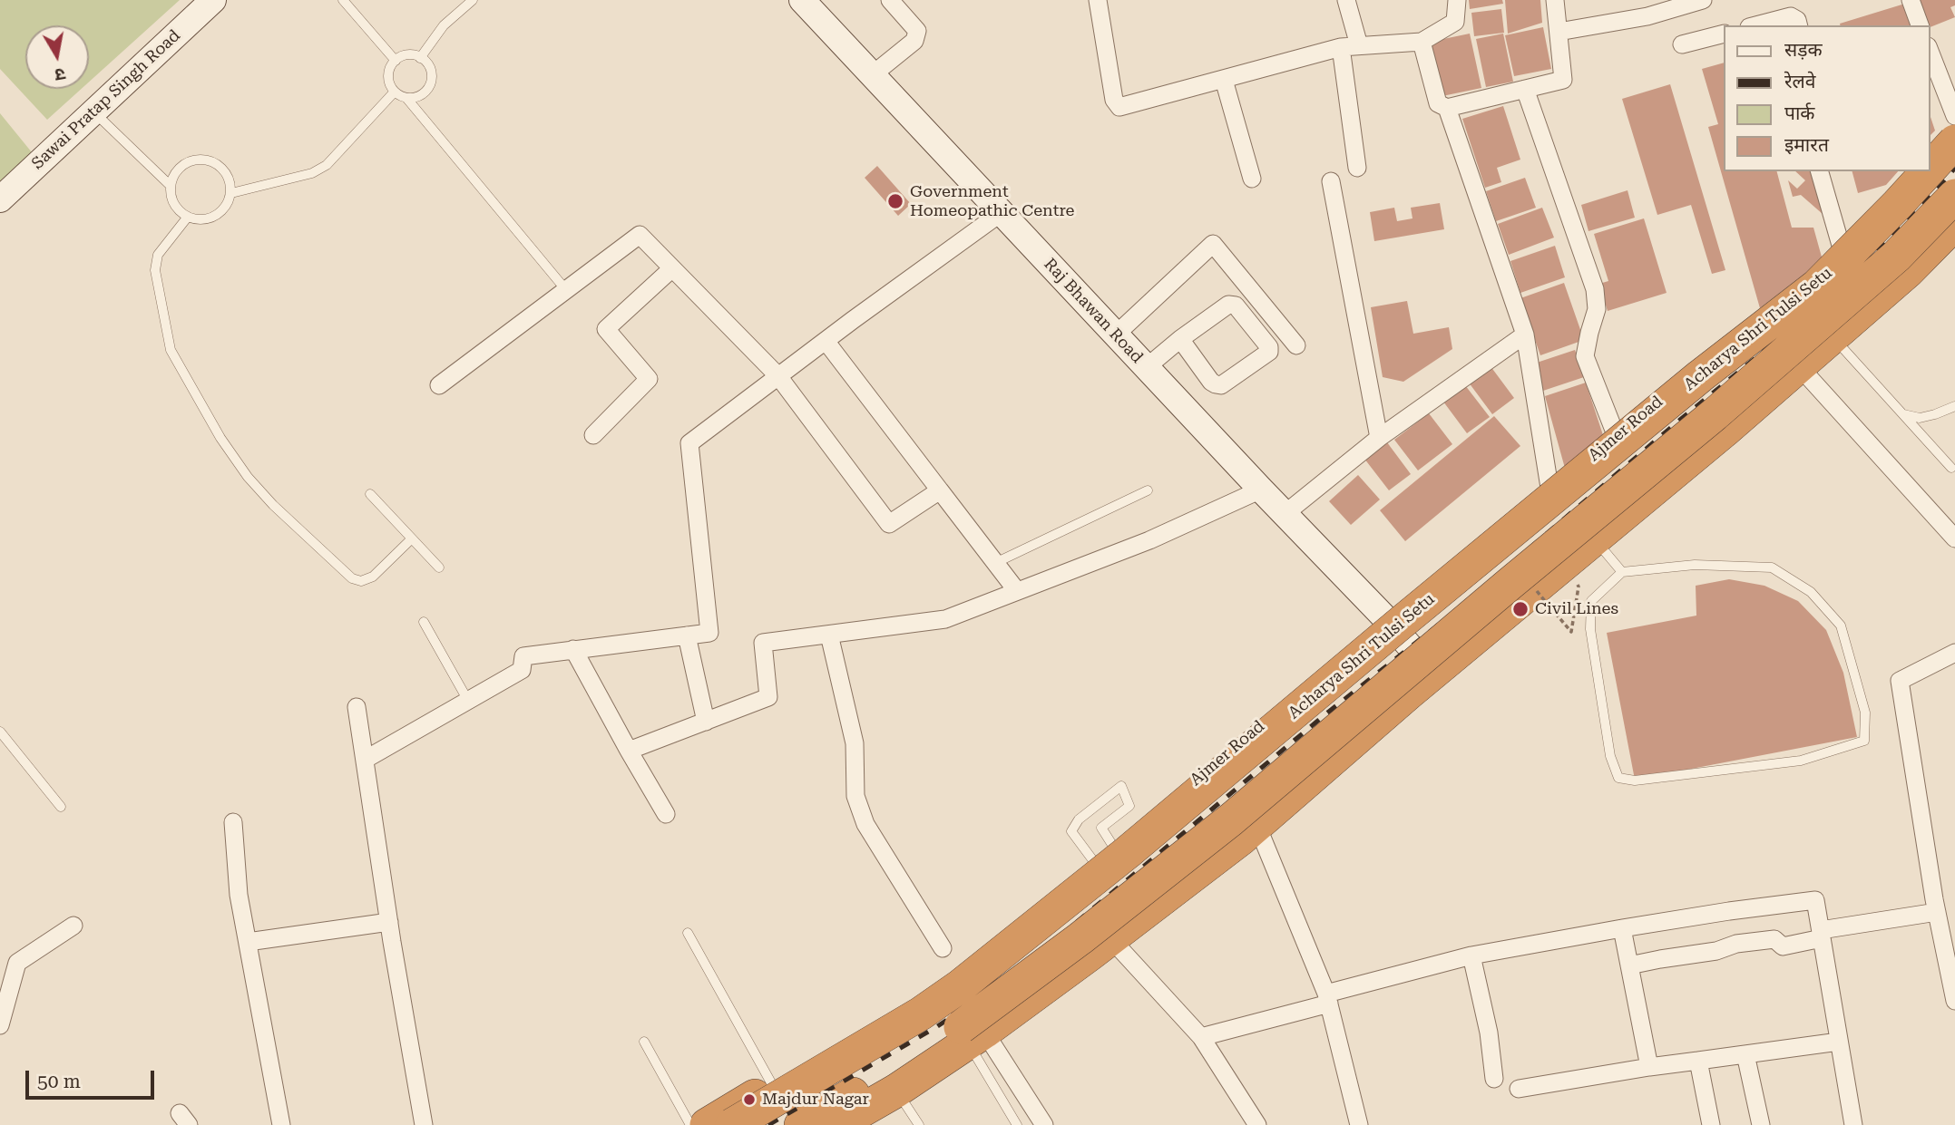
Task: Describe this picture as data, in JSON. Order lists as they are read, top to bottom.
{
  "streets": {
    "highway": ["Acharya Shri Tulsi Setu", "Ajmer Road"],
    "street": ["Sawai Pratap Singh Road", "Raj Bhawan Road"]
  },
  "crossings": [
    ["Raj Bhawan Road", "Ajmer Road"]
  ],
  "places": ["Government Homeopathic Centre", "Civil Lines", "Majdur Nagar"],
  "legend": [
    "सड़क",
    "रेलवे",
    "पार्क",
    "इमारत"
  ],
  "scale_bar": "50 m",
  "north": "bottom"
}
